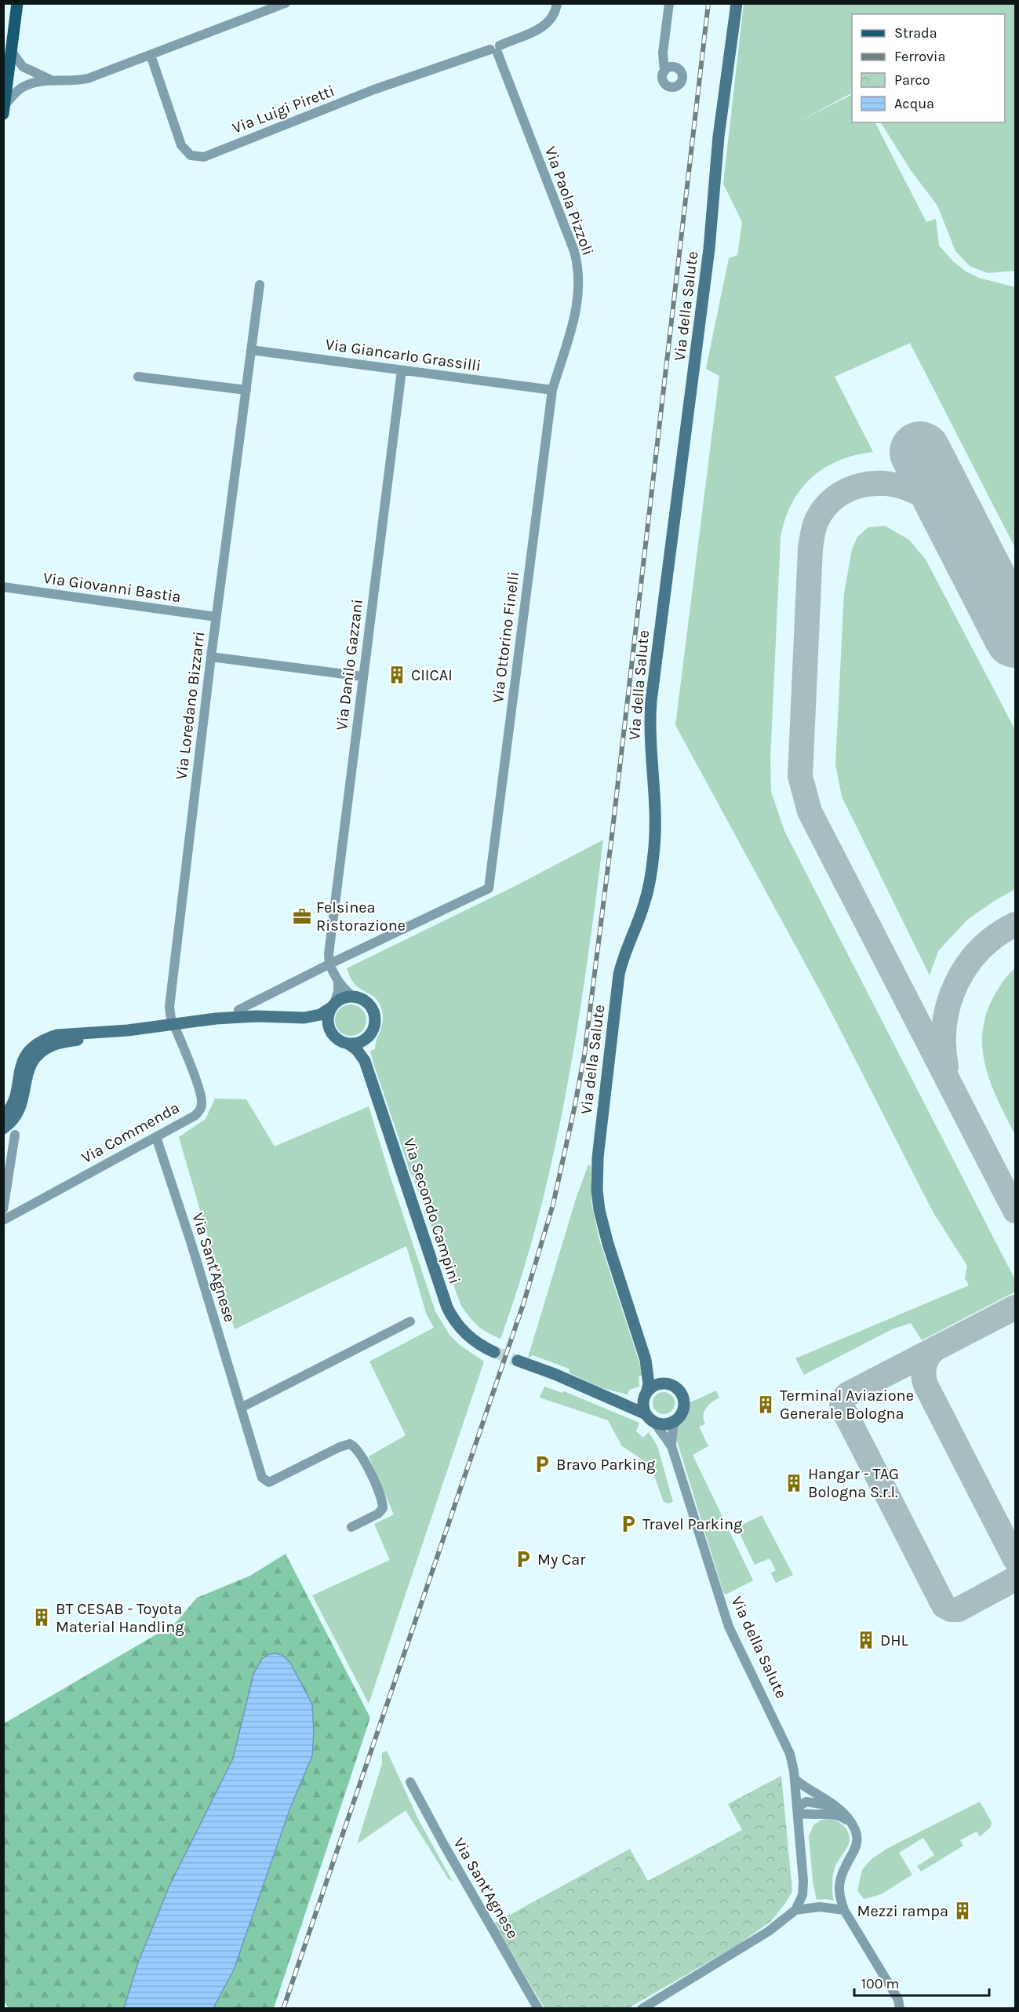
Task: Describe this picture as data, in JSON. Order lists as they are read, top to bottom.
{
  "streets": {
    "street": [
      "Via Luigi Piretti",
      "Via Paola Pizzoli",
      "Via della Salute",
      "Via Giancarlo Grassilli",
      "Via Giovanni Bastia",
      "Via Ottorino Finelli",
      "Via Danilo Gazzani",
      "Via Loredano Bizzarri",
      "Via Commenda",
      "Via Secondo Campini",
      "Via Sant'Agnese"
    ]
  },
  "crossings": [
    ["Via Luigi Piretti", "Via Paola Pizzoli"],
    ["Via Paola Pizzoli", "Via Giancarlo Grassilli"],
    ["Via Paola Pizzoli", "Via Ottorino Finelli"],
    ["Via Giancarlo Grassilli", "Via Ottorino Finelli"],
    ["Via Giancarlo Grassilli", "Via Danilo Gazzani"],
    ["Via Giancarlo Grassilli", "Via Loredano Bizzarri"],
    ["Via Giovanni Bastia", "Via Loredano Bizzarri"],
    ["Via Ottorino Finelli", "Via Danilo Gazzani"],
    ["Via Loredano Bizzarri", "Via Commenda"],
    ["Via Commenda", "Via Sant'Agnese"]
  ],
  "places": {
    "building": [
      "CIICAI",
      "Terminal Aviazione Generale Bologna",
      "Hangar - TAG Bologna S.r.l.",
      "BT CESAB - Toyota Material Handling",
      "DHL",
      "Mezzi rampa"
    ],
    "office": ["Felsinea Ristorazione"],
    "parking": ["Bravo Parking", "Travel Parking", "My Car"]
  },
  "legend": [
    "Strada",
    "Ferrovia",
    "Parco",
    "Acqua"
  ],
  "scale_bar": "100 m"
}
